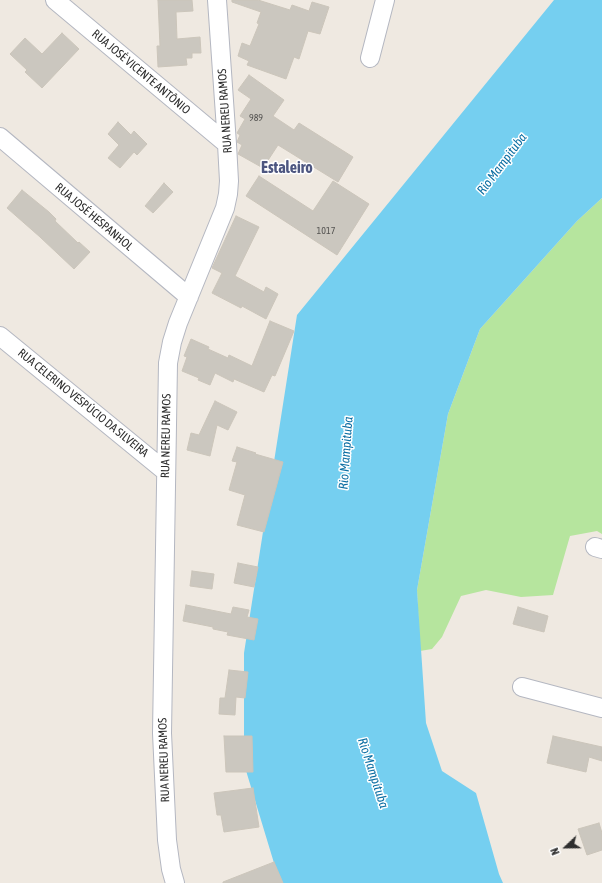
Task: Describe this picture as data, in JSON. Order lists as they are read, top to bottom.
{
  "streets": {
    "street": [
      "RUA JOSÉ VICENTE ANTÔNIO",
      "RUA NEREU RAMOS",
      "RUA JOSÉ HESPANHOL",
      "RUA CELERINO VESPÚCIO DA SILVEIRA"
    ]
  },
  "crossings": [
    ["RUA JOSÉ VICENTE ANTÔNIO", "RUA NEREU RAMOS"],
    ["RUA NEREU RAMOS", "RUA JOSÉ HESPANHOL"],
    ["RUA NEREU RAMOS", "RUA CELERINO VESPÚCIO DA SILVEIRA"]
  ],
  "districts": ["Estaleiro"],
  "water": ["Rio Mampituba"],
  "house_numbers": ["989", "1017"],
  "north": "left"
}
